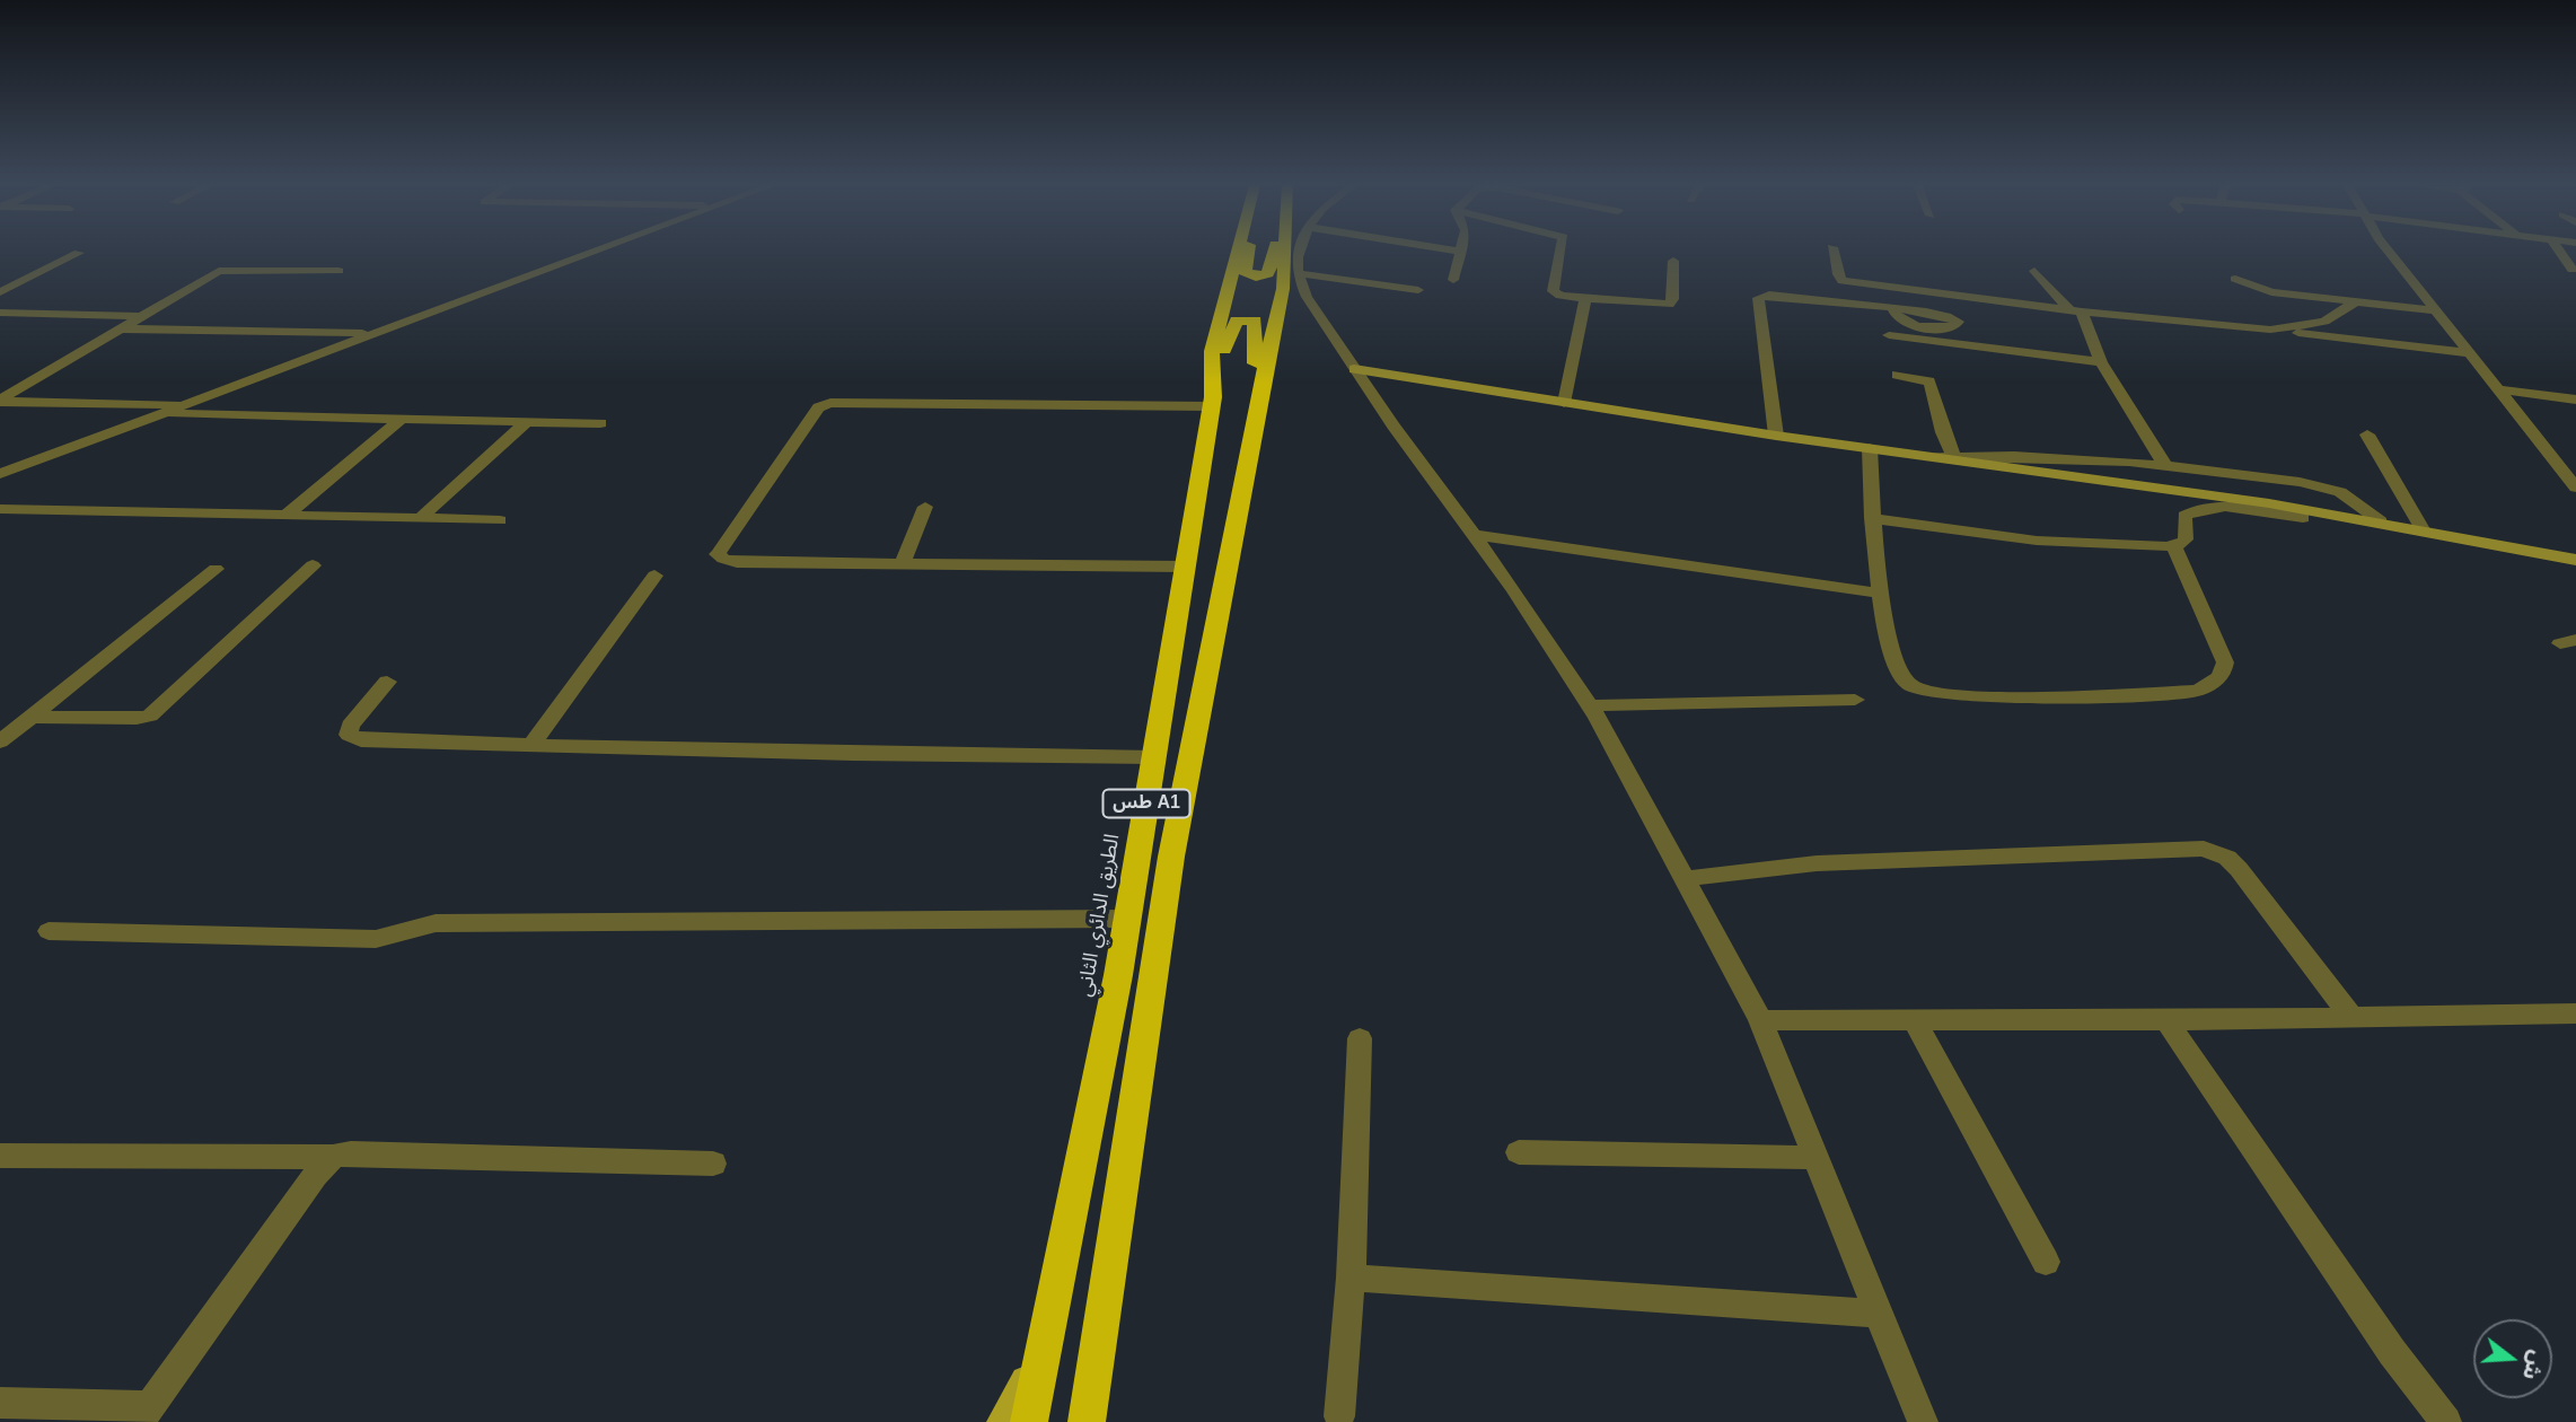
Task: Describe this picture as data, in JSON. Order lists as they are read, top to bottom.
{
  "streets": {
    "highway": ["طس A1", "الطريق الدائري الثاني"]
  },
  "north": "right"
}
